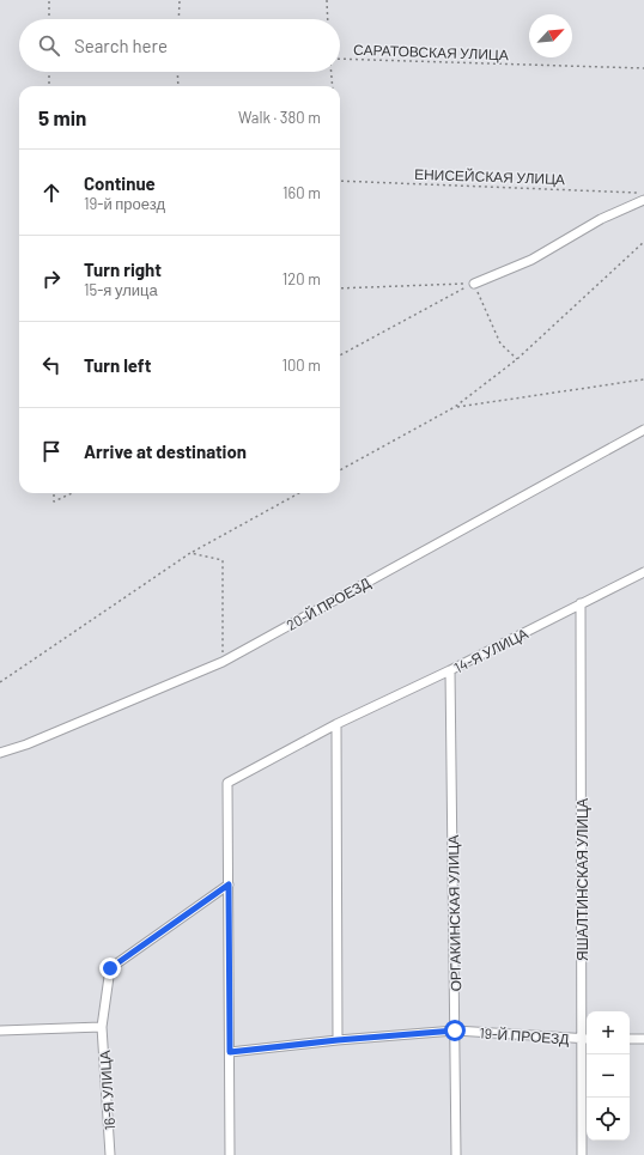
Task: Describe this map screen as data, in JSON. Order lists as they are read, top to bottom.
{
  "streets": {
    "street": [
      "20-Й ПРОЕЗД",
      "14-Я УЛИЦА",
      "ЯШАЛТИНСКАЯ УЛИЦА",
      "ОРГАКИНСКАЯ УЛИЦА",
      "19-Й ПРОЕЗД",
      "16-Я УЛИЦА"
    ],
    "path": ["САРАТОВСКАЯ УЛИЦА", "ЕНИСЕЙСКАЯ УЛИЦА"]
  },
  "crossings": [
    ["14-Я УЛИЦА", "ЯШАЛТИНСКАЯ УЛИЦА"],
    ["14-Я УЛИЦА", "ОРГАКИНСКАЯ УЛИЦА"],
    ["14-Я УЛИЦА", "16-Я УЛИЦА"],
    ["ЯШАЛТИНСКАЯ УЛИЦА", "19-Й ПРОЕЗД"],
    ["ОРГАКИНСКАЯ УЛИЦА", "19-Й ПРОЕЗД"]
  ],
  "north": "top right",
  "page": {
    "search": "Search here",
    "heading": ["5 min", "Walk · 380 m"],
    "list": [
      ["Continue", "19-й проезд", "160 m"],
      ["Turn right", "15-я улица", "120 m"],
      ["Turn left", "100 m"],
      "Arrive at destination"
    ],
    "map_buttons": ["+", "−"]
  }
}
